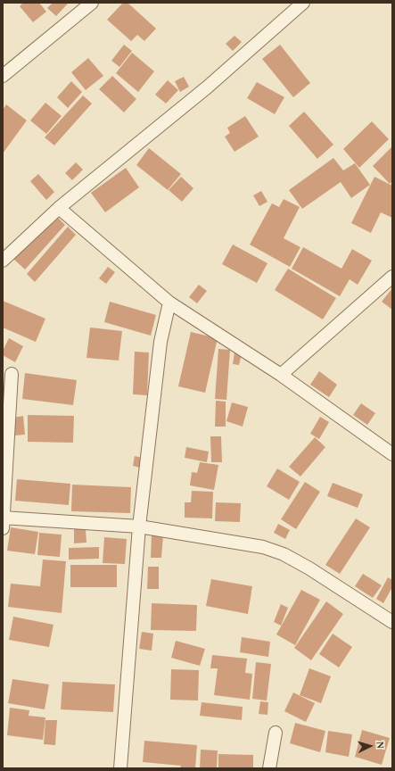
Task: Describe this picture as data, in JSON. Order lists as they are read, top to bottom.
{
  "north": "right"
}
